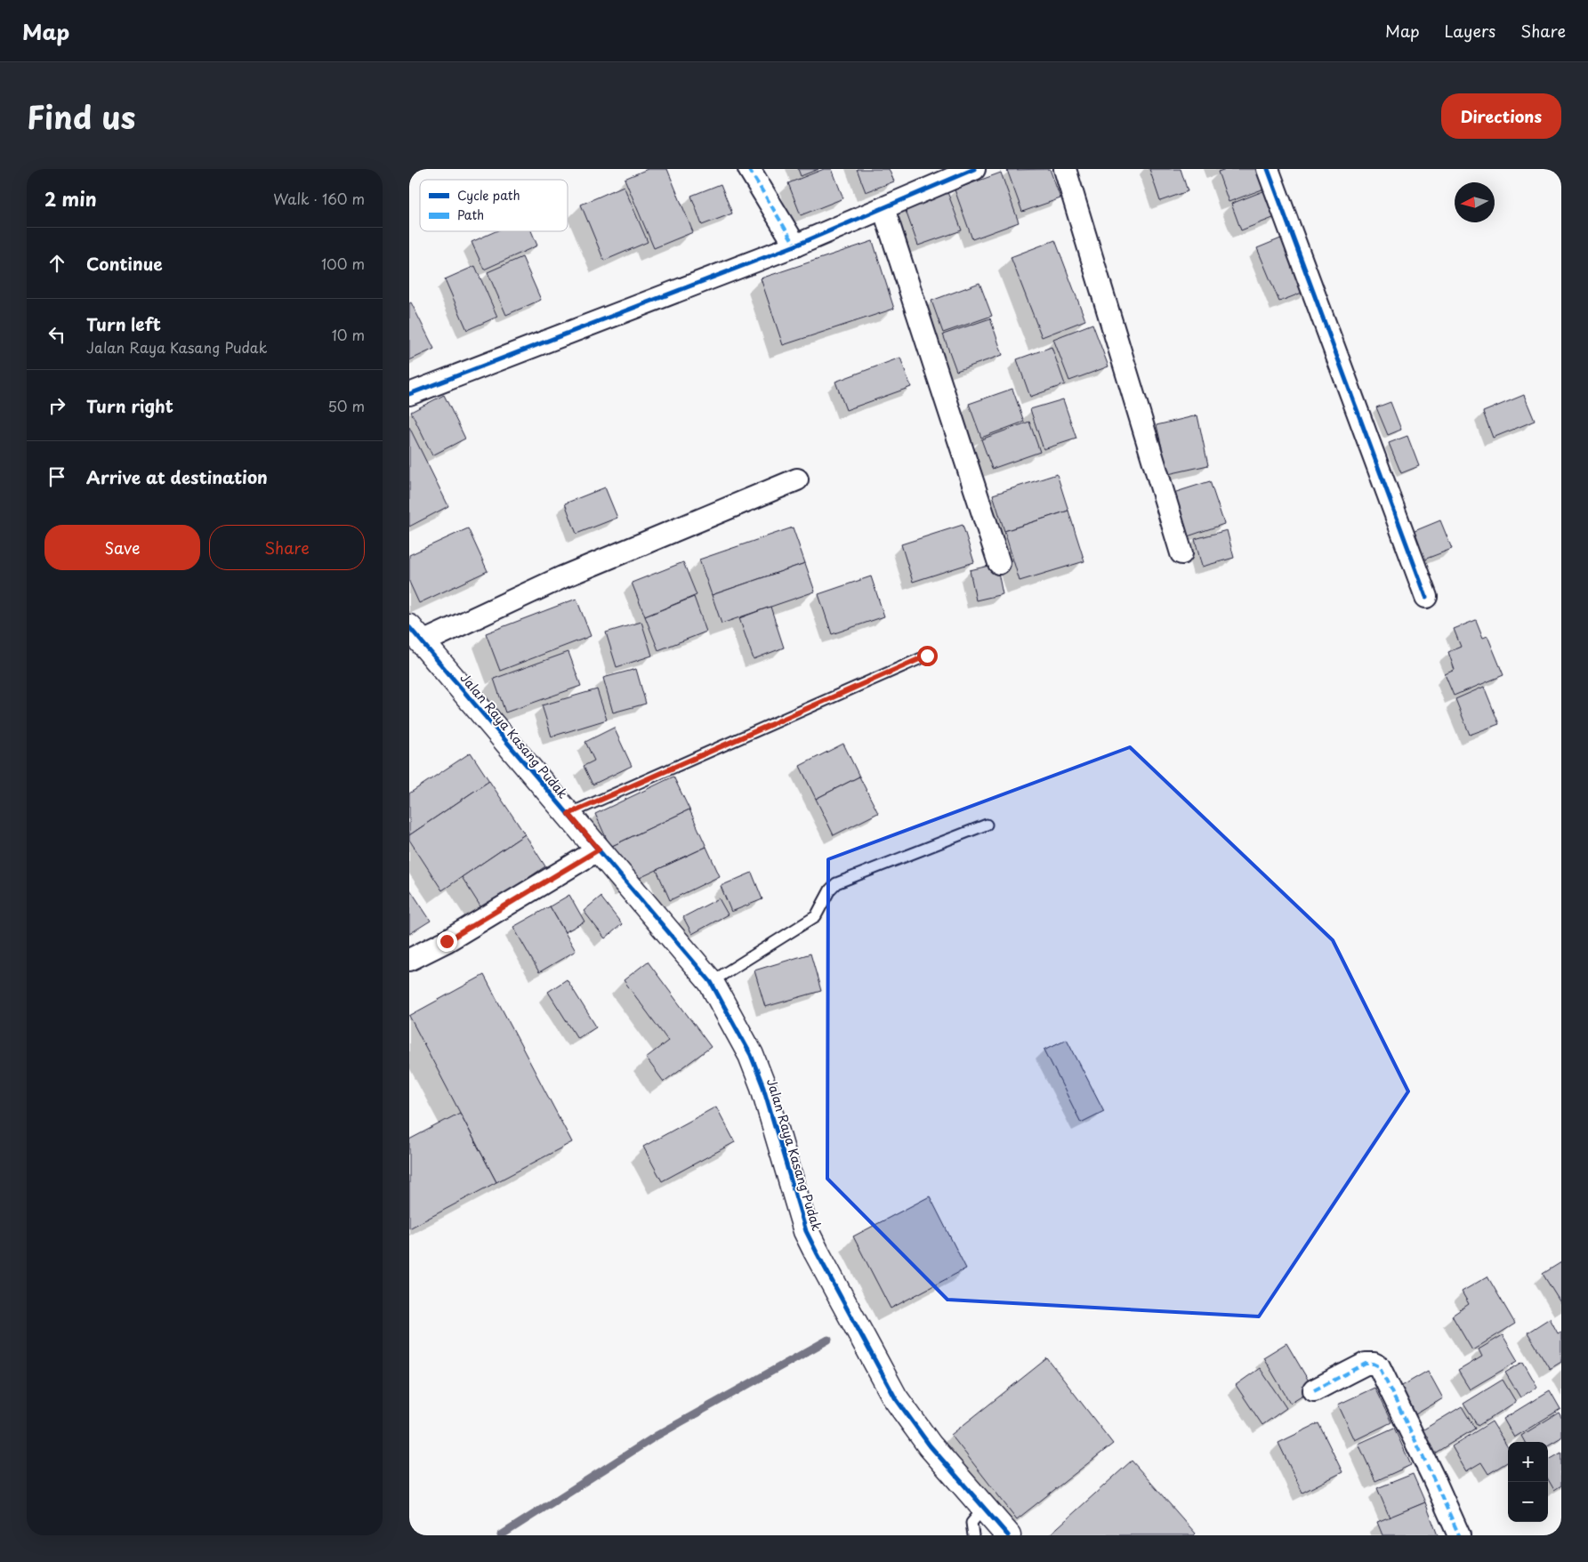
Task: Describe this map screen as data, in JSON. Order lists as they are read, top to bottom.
{
  "streets": {
    "street": ["Jalan Raya Kasang Pudak"]
  },
  "legend": ["Cycle path", "Path"],
  "north": "left",
  "page": {
    "header": "Map",
    "nav": ["Map", "Layers", "Share"],
    "title": "Find us",
    "buttons": [
      "Directions",
      ["Save", "Share"]
    ],
    "heading": ["2 min", "Walk · 160 m"],
    "list": [
      ["Continue", "100 m"],
      ["Turn left", "Jalan Raya Kasang Pudak", "10 m"],
      ["Turn right", "50 m"],
      "Arrive at destination"
    ],
    "map_buttons": ["+", "−"]
  }
}
